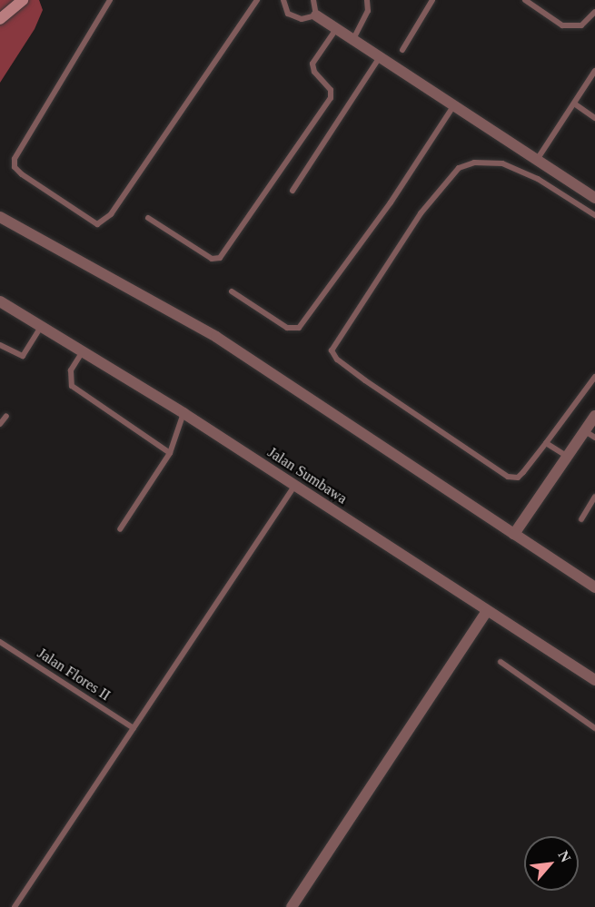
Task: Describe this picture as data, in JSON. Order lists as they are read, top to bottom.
{
  "streets": {
    "street": ["Jalan Sumbawa"],
    "lane": ["Jalan Flores II"]
  },
  "north": "top right"
}
